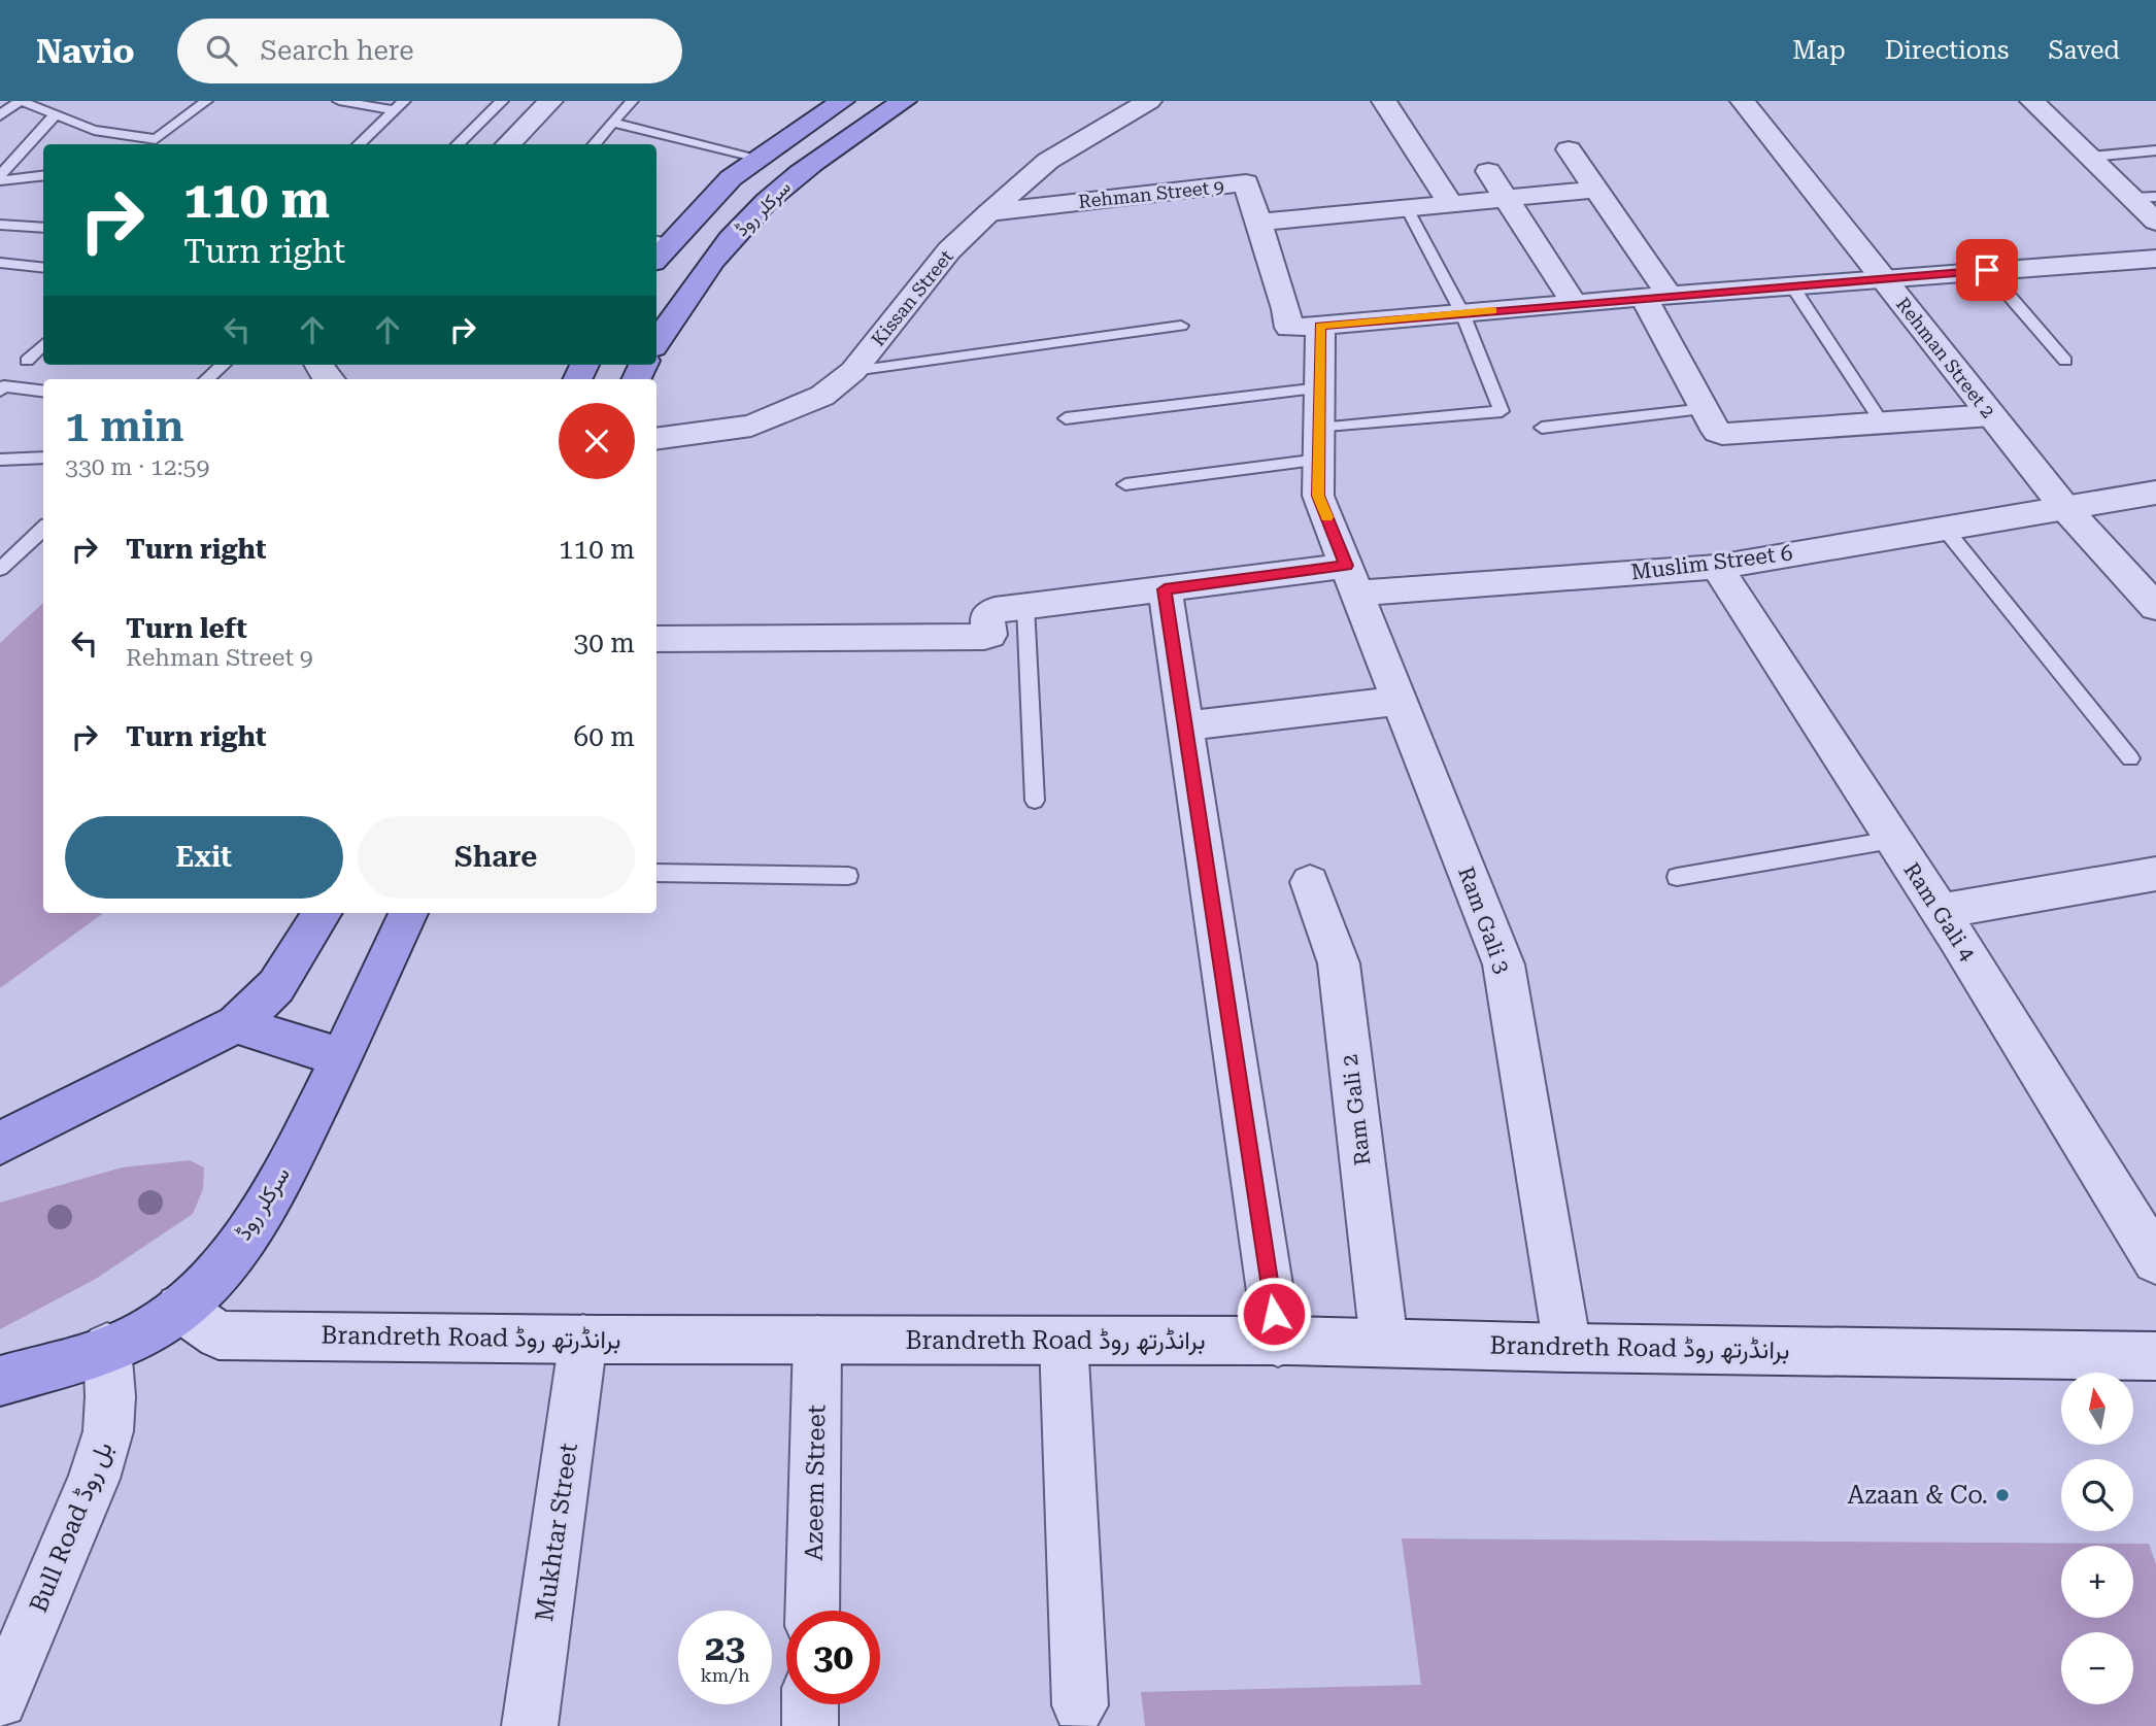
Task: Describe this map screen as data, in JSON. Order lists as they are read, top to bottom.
{
  "streets": {
    "main road": ["سرکلر روڈ"],
    "street": [
      "Rehman Street 9",
      "Kissan Street",
      "Rehman Street 2",
      "Muslim Street 6",
      "Ram Gali 4",
      "Ram Gali 3",
      "Ram Gali 2",
      "Brandreth Road برانڈرتھ روڈ",
      "Azeem Street",
      "Bull Road بل روڈ",
      "Mukhtar Street"
    ]
  },
  "crossings": [
    ["Rehman Street 9", "Kissan Street"],
    ["سرکلر روڈ", "Brandreth Road برانڈرتھ روڈ"],
    ["سرکلر روڈ", "Bull Road بل روڈ"],
    ["Rehman Street 2", "Muslim Street 6"],
    ["Muslim Street 6", "Ram Gali 4"],
    ["Muslim Street 6", "Ram Gali 3"],
    ["Ram Gali 3", "Brandreth Road برانڈرتھ روڈ"],
    ["Ram Gali 2", "Brandreth Road برانڈرتھ روڈ"],
    ["Brandreth Road برانڈرتھ روڈ", "Azeem Street"],
    ["Brandreth Road برانڈرتھ روڈ", "Mukhtar Street"]
  ],
  "places": ["Azaan & Co."],
  "north": "top",
  "page": {
    "header": "Navio",
    "search": "Search here",
    "nav": ["Map", "Directions", "Saved"],
    "turn": ["110 m", "Turn right"],
    "heading": ["1 min", "330 m · 12:59"],
    "list": [
      {
        "name": "Turn right",
        "value": "110 m"
      },
      {
        "name": "Turn left",
        "note": "Rehman Street 9",
        "value": "30 m"
      },
      {
        "name": "Turn right",
        "value": "60 m"
      }
    ],
    "buttons": ["Exit", "Share"],
    "map_buttons": ["+", "−"],
    "speed": "23 km/h",
    "limit": "30"
  }
}
